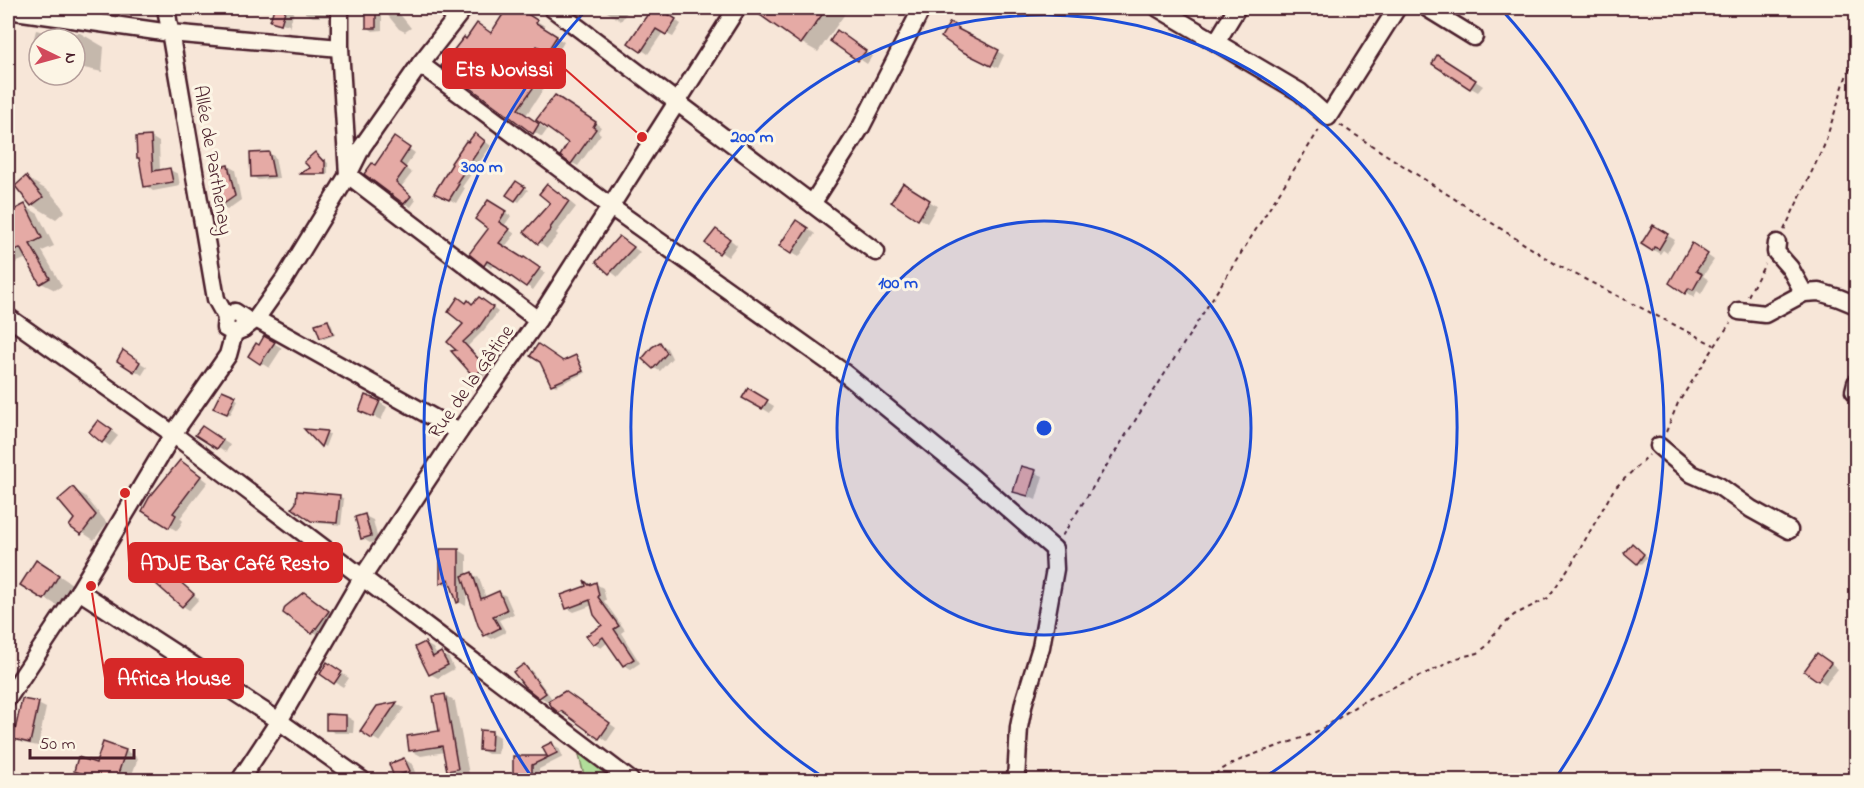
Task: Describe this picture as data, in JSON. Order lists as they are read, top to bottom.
{
  "streets": {
    "street": ["Allée de Parthenay", "Rue de la Gâtine"]
  },
  "places": ["Ets Novissi", "ADJE Bar Café Resto", "Africa House"],
  "scale_bar": "50 m",
  "north": "right",
  "rings": ["200 m", "300 m", "100 m"]
}
